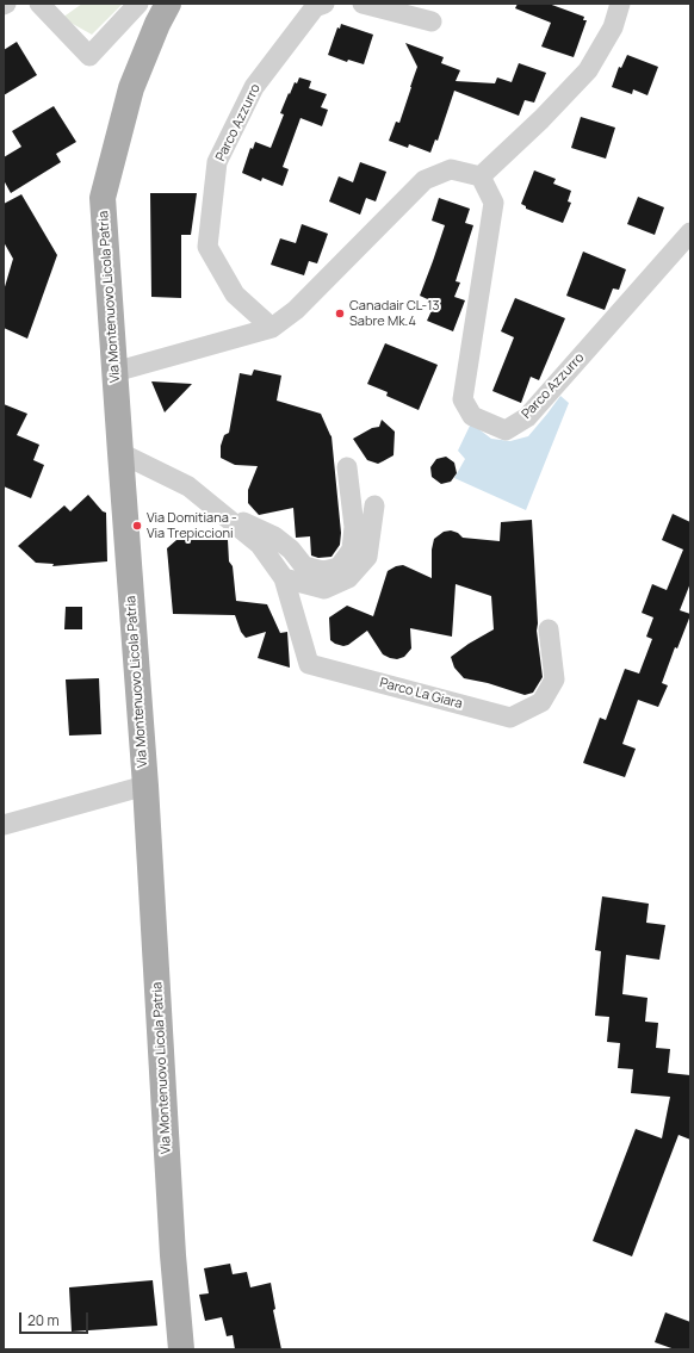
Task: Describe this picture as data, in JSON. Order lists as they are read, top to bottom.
{
  "streets": {
    "main road": ["Via Montenuovo Licola Patria"],
    "street": ["Parco Azzurro", "Parco La Giara"]
  },
  "crossings": [
    ["Via Montenuovo Licola Patria", "Parco La Giara"]
  ],
  "places": ["Canadair CL-13 Sabre Mk.4", "Via Domitiana - Via Trepiccioni"],
  "scale_bar": "20 m"
}
